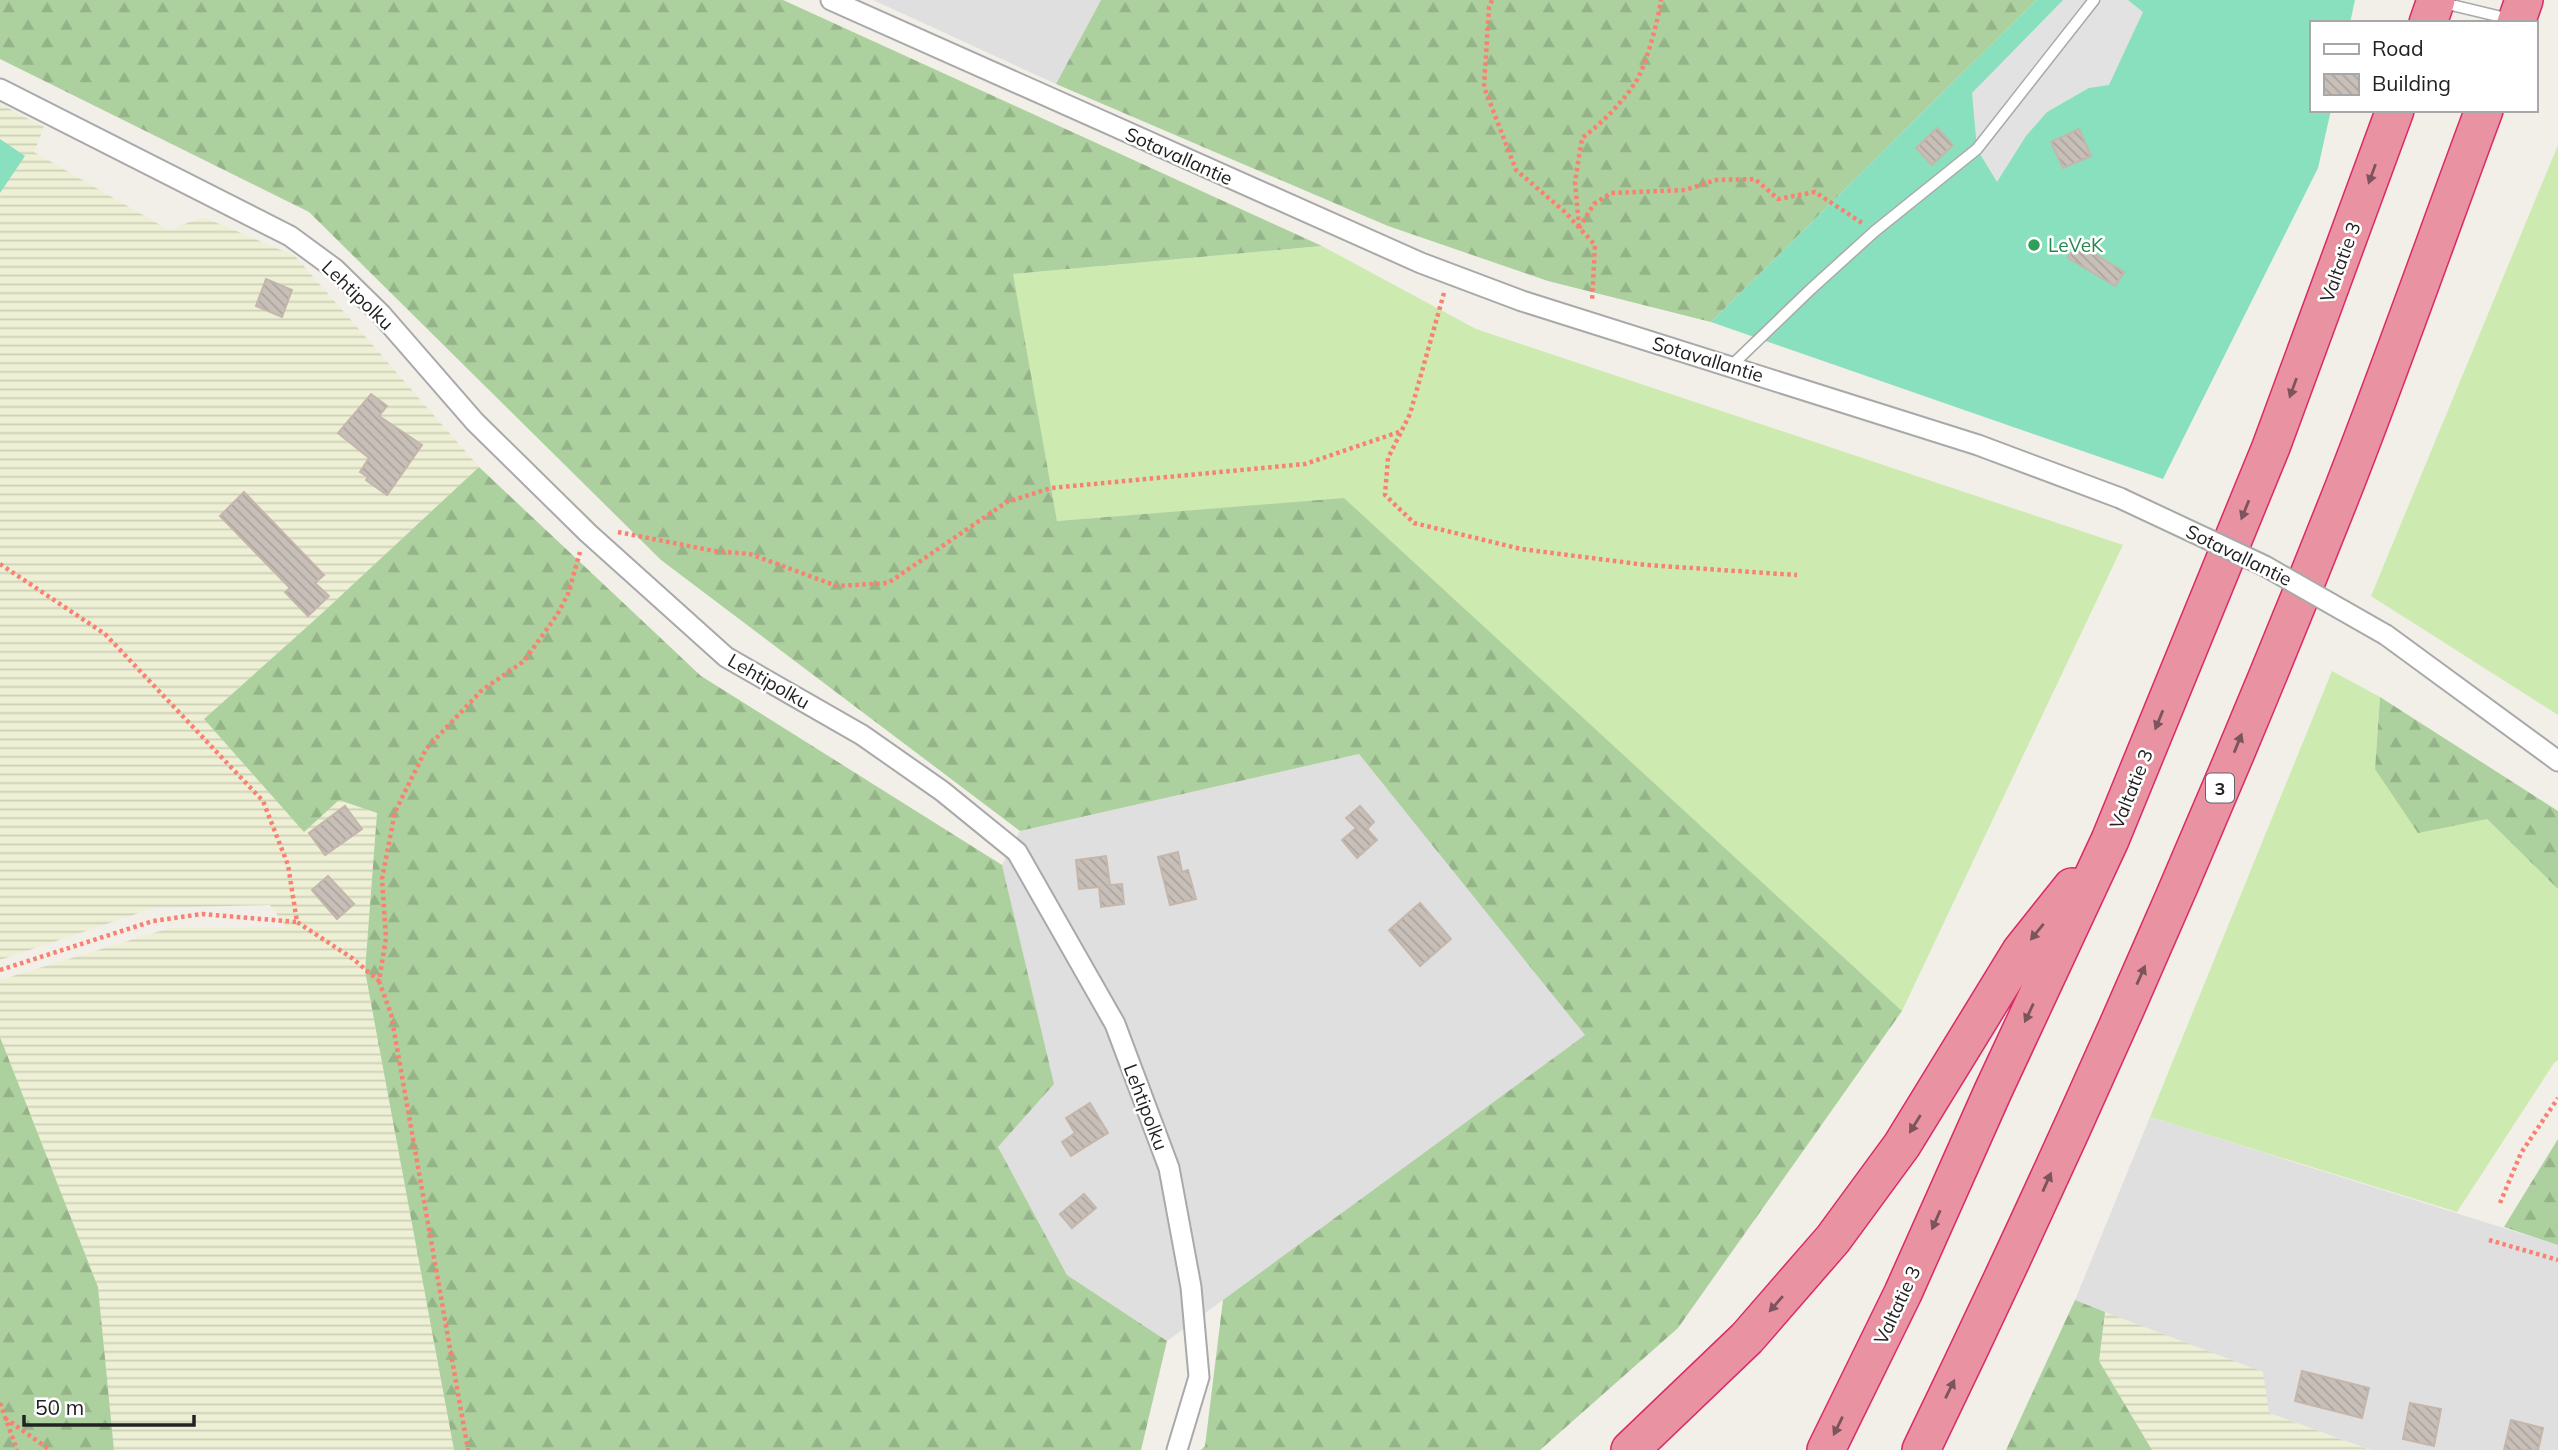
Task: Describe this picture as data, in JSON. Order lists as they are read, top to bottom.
{
  "streets": {
    "highway": ["Valtatie 3", "3"],
    "street": ["Sotavallantie", "Lehtipolku"]
  },
  "places": ["LeVeK"],
  "legend": ["Road", "Building"],
  "scale_bar": "50 m"
}
